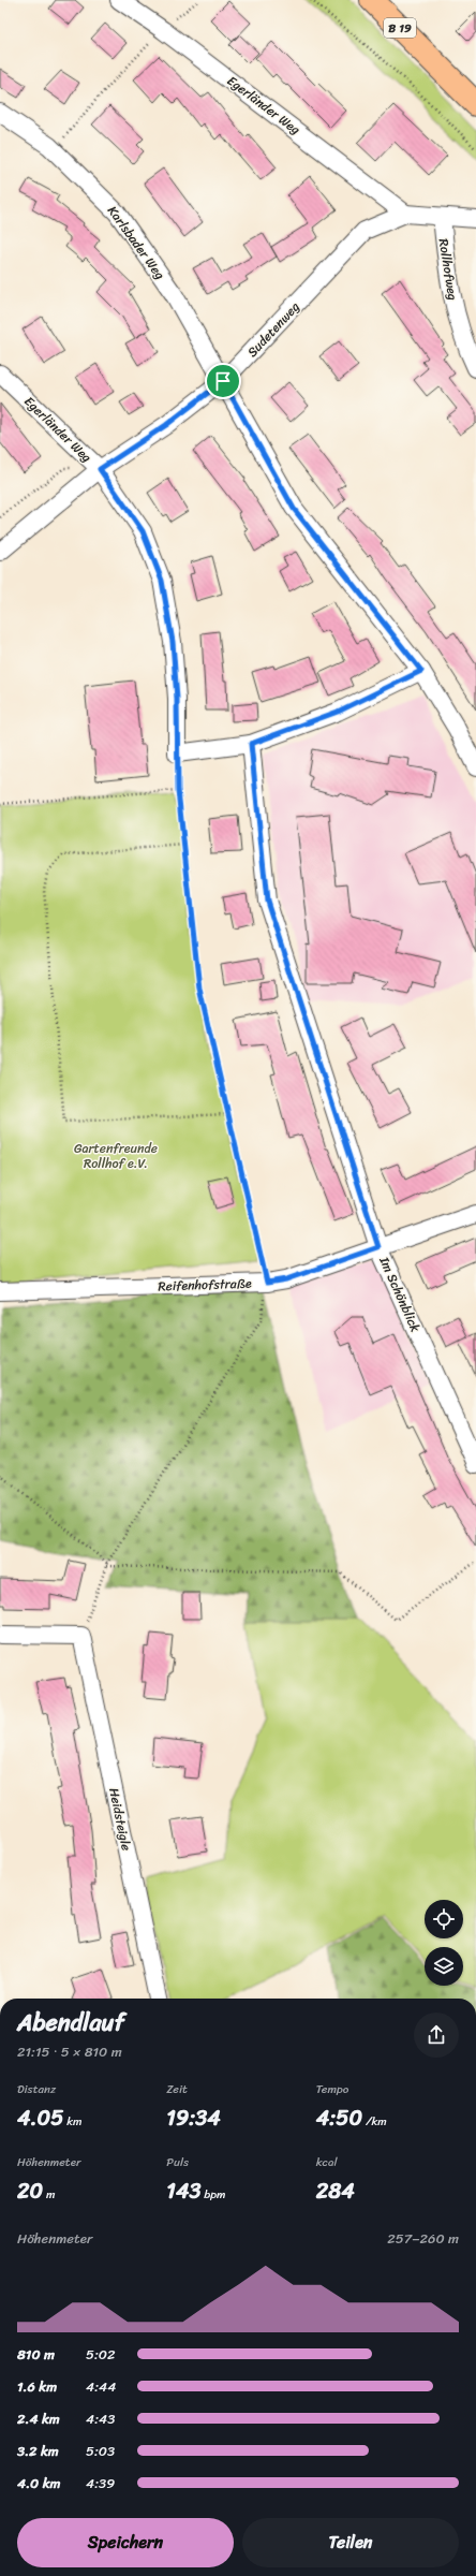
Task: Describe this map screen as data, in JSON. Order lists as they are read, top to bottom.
{
  "streets": {
    "main road": ["B 19"],
    "street": [
      "Egerländer Weg",
      "Karlsbader Weg",
      "Rollhofweg",
      "Sudetenweg",
      "Reifenhofstraße",
      "Im Schönblick",
      "Heidsteigle"
    ]
  },
  "crossings": [
    ["Egerländer Weg", "Sudetenweg"],
    ["Karlsbader Weg", "Sudetenweg"],
    ["Rollhofweg", "Sudetenweg"],
    ["Reifenhofstraße", "Im Schönblick"]
  ],
  "parks": ["Gartenfreunde Rollhof e.V."],
  "page": {
    "heading": ["Abendlauf", "21:15 · 5 × 810 m"],
    "stats": [
      ["Distanz", "4.05 km"],
      ["Zeit", "19:34"],
      ["Tempo", "4:50 /km"],
      ["Höhenmeter", "20 m"],
      ["Puls", "143 bpm"],
      ["kcal", "284"]
    ],
    "chart": ["Höhenmeter", "257–260 m"],
    "list": [
      {
        "name": "810 m",
        "note": "5:02"
      },
      {
        "name": "1.6 km",
        "note": "4:44"
      },
      {
        "name": "2.4 km",
        "note": "4:43"
      },
      {
        "name": "3.2 km",
        "note": "5:03"
      },
      {
        "name": "4.0 km",
        "note": "4:39"
      }
    ],
    "buttons": ["Speichern", "Teilen"]
  }
}
